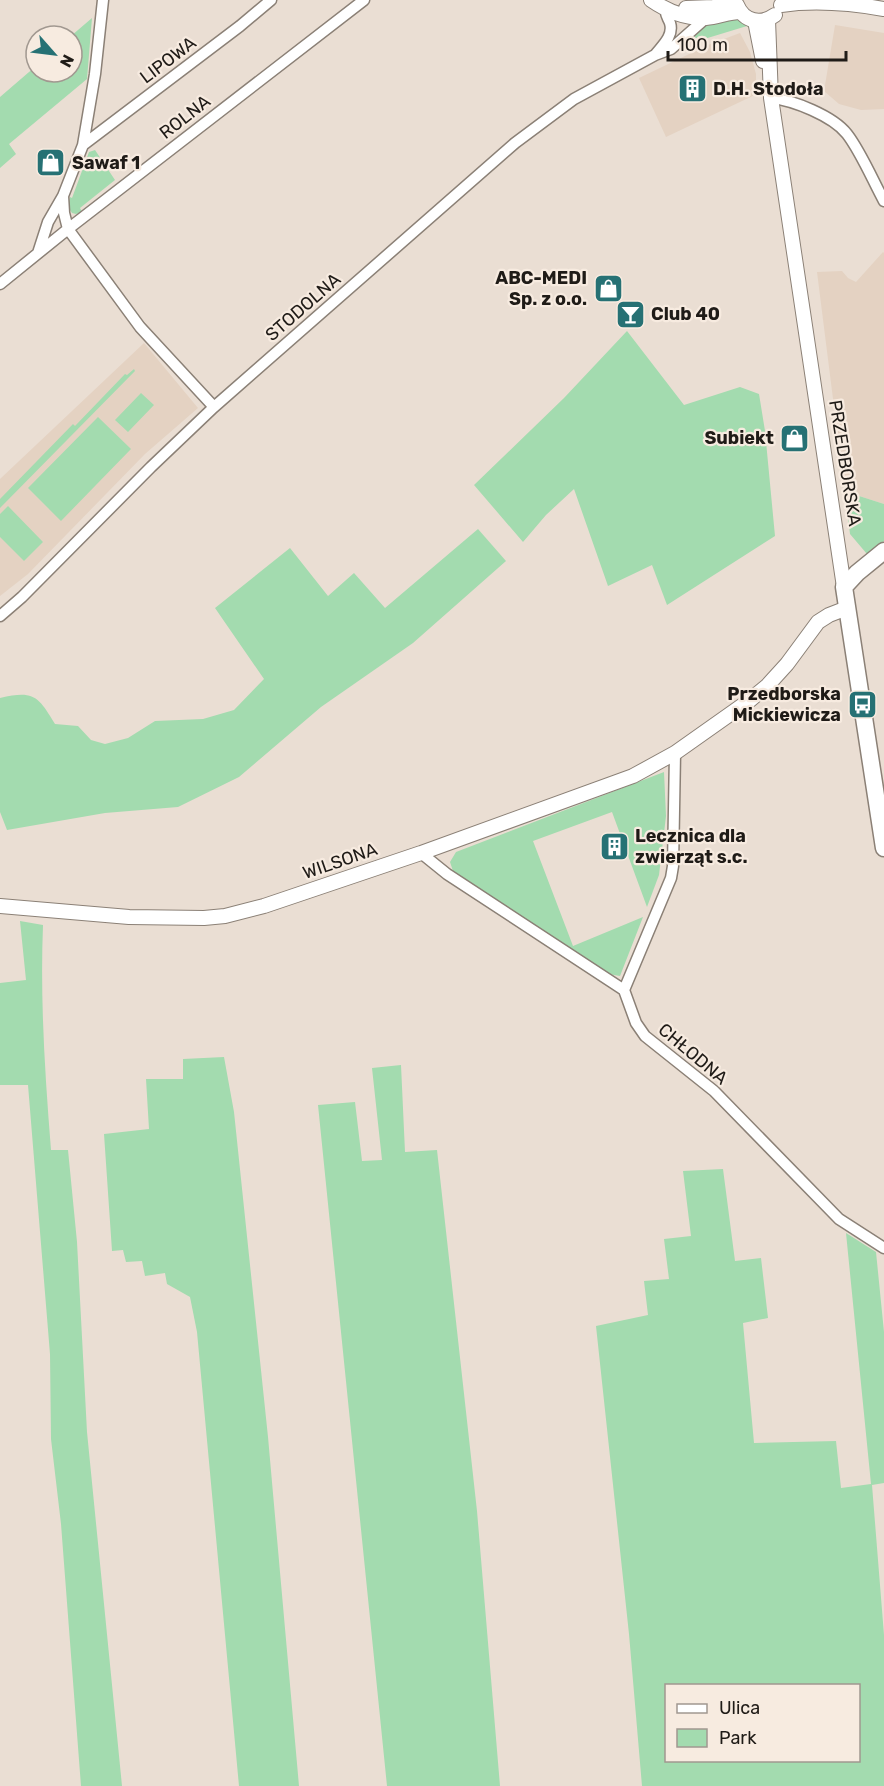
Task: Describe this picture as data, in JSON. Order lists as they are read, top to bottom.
{
  "streets": {
    "main road": ["PRZEDBORSKA"],
    "street": [
      "LIPOWA",
      "ROLNA",
      "STODOLNA",
      "WILSONA",
      "CHŁODNA"
    ]
  },
  "crossings": [
    ["PRZEDBORSKA", "WILSONA"]
  ],
  "places": {
    "building": ["D.H. Stodoła", "Lecznica dla zwierząt s.c."],
    "shop": ["Sawaf 1", "ABC-MEDI Sp. z o.o.", "Subiekt"],
    "bar": ["Club 40"],
    "bus stop": ["Przedborska Mickiewicza"]
  },
  "legend": ["Ulica", "Park"],
  "scale_bar": "100 m",
  "north": "bottom right"
}
